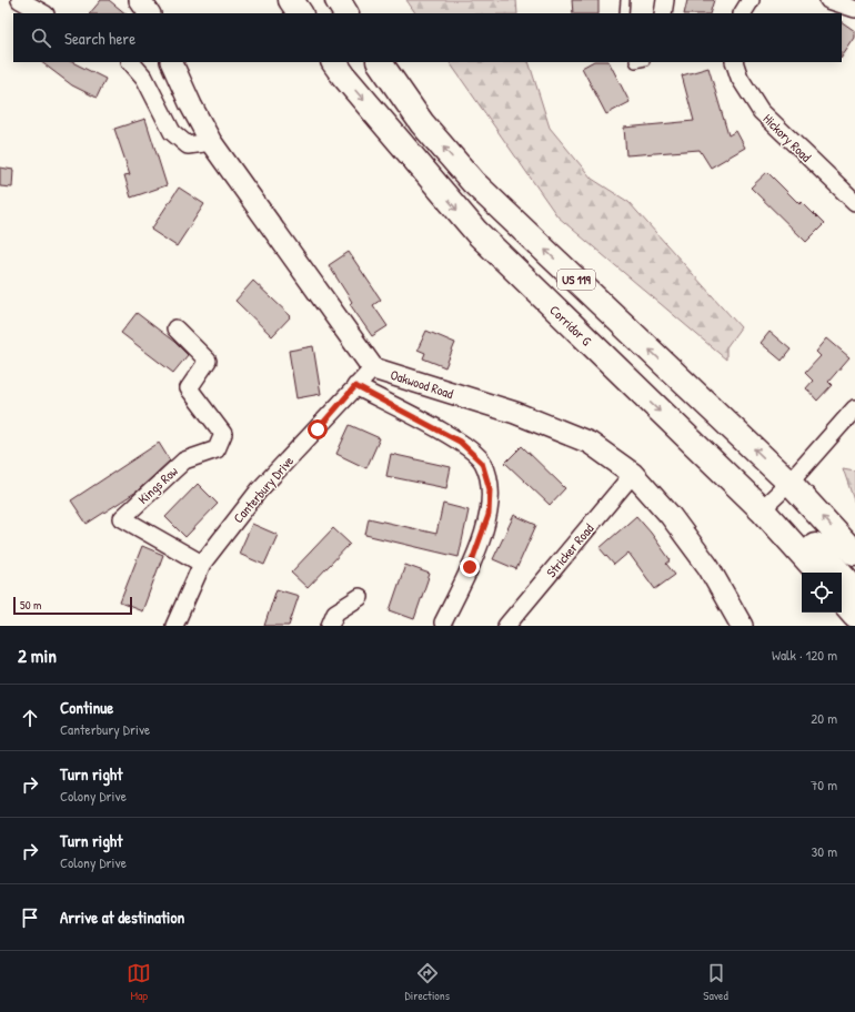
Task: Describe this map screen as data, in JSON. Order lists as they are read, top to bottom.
{
  "streets": {
    "highway": ["US 119", "Corridor G"],
    "street": [
      "Hickory Road",
      "Oakwood Road",
      "Kings Row",
      "Canterbury Drive",
      "Stricker Road"
    ]
  },
  "crossings": [
    ["Oakwood Road", "Canterbury Drive"],
    ["Oakwood Road", "Stricker Road"],
    ["Kings Row", "Canterbury Drive"]
  ],
  "scale_bar": "50 m",
  "page": {
    "search": "Search here",
    "scale": "50 m",
    "heading": ["2 min", "Walk · 120 m"],
    "list": [
      ["Continue", "Canterbury Drive", "20 m"],
      ["Turn right", "Colony Drive", "70 m"],
      ["Turn right", "Colony Drive", "30 m"],
      "Arrive at destination"
    ],
    "nav": ["Map", "Directions", "Saved"]
  }
}
